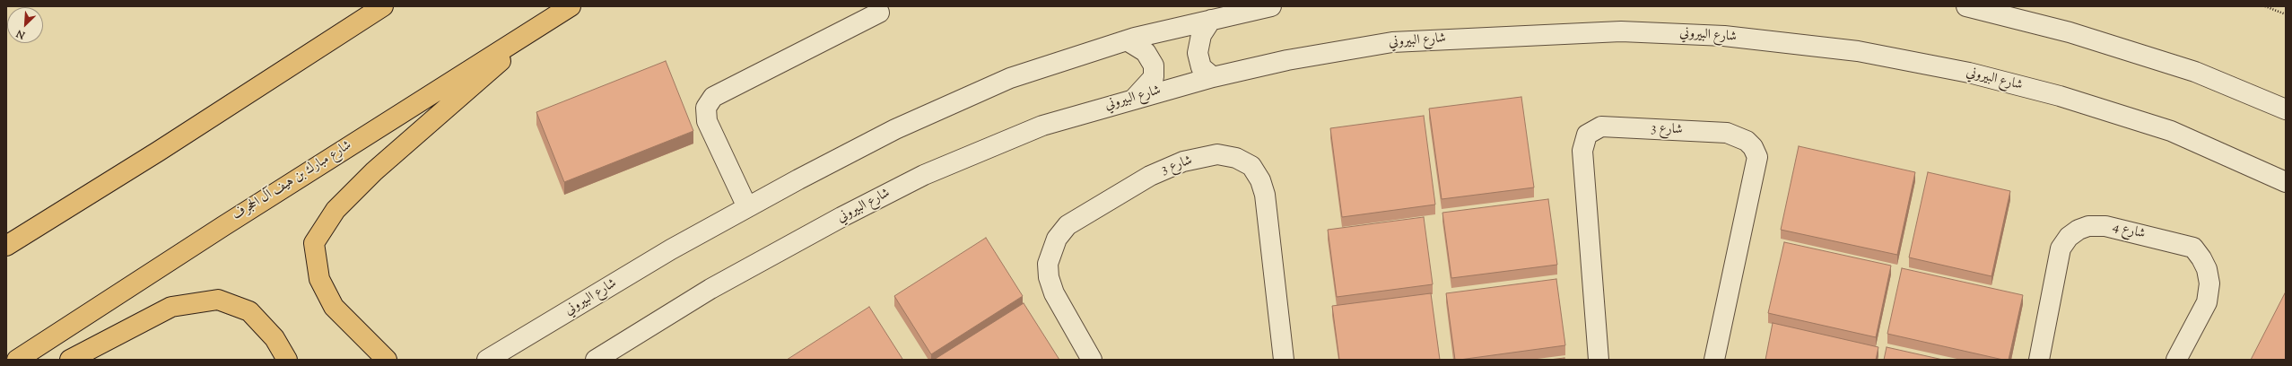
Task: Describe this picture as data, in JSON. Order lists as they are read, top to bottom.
{
  "streets": {
    "main road": ["شارع مبارك بن هيف آل الحجرف"],
    "street": ["شارع البيروني", "شارع 3", "شارع 4"]
  },
  "north": "bottom left"
}
